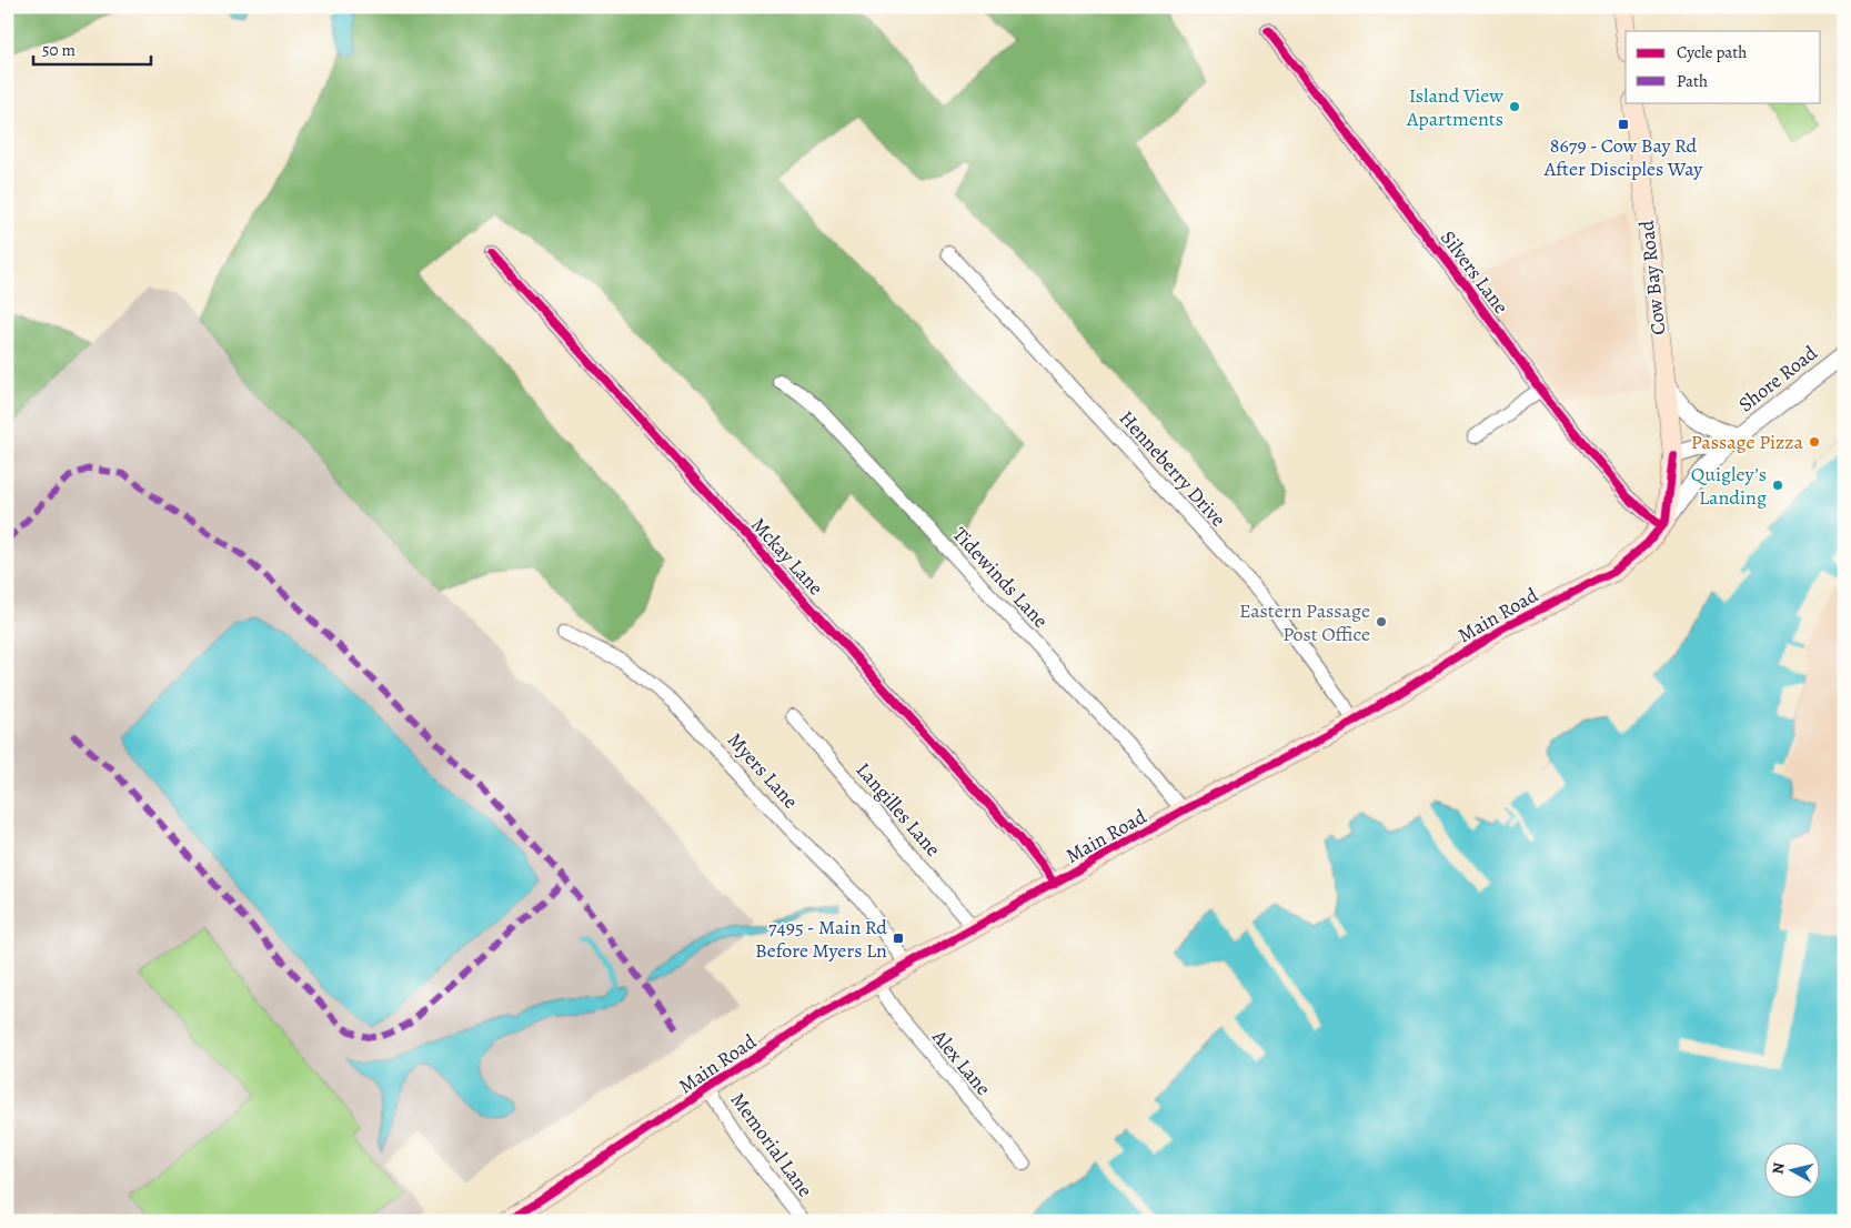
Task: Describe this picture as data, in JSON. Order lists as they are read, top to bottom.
{
  "streets": {
    "main road": ["Cow Bay Road", "Main Road"],
    "street": [
      "Silvers Lane",
      "Shore Road",
      "Henneberry Drive",
      "Mckay Lane",
      "Tidewinds Lane",
      "Myers Lane",
      "Langilles Lane",
      "Alex Lane",
      "Memorial Lane"
    ]
  },
  "crossings": [
    ["Silvers Lane", "Main Road"],
    ["Cow Bay Road", "Shore Road"],
    ["Henneberry Drive", "Main Road"],
    ["Mckay Lane", "Main Road"],
    ["Tidewinds Lane", "Main Road"],
    ["Main Road", "Myers Lane"],
    ["Main Road", "Langilles Lane"],
    ["Main Road", "Alex Lane"],
    ["Main Road", "Memorial Lane"]
  ],
  "places": {
    "other": [
      "Island View Apartments",
      "Passage Pizza",
      "Quigley’s Landing",
      "Eastern Passage Post Office"
    ],
    "transit": ["8679 - Cow Bay Rd After Disciples Way", "7495 - Main Rd Before Myers Ln"]
  },
  "legend": ["Cycle path", "Path"],
  "scale_bar": "50 m",
  "north": "left"
}
